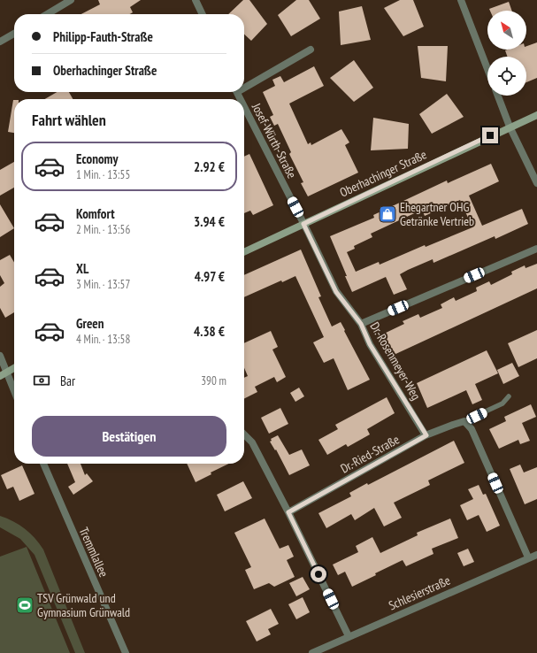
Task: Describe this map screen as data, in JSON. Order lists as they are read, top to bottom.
{
  "streets": {
    "main road": ["Oberhachinger Straße"],
    "street": [
      "Josef-Würth-Straße",
      "Dr.-Rosenmeyer-Weg",
      "Dr.-Ried-Straße",
      "Tremmlallee",
      "Schlesierstraße"
    ]
  },
  "crossings": [
    ["Josef-Würth-Straße", "Oberhachinger Straße"],
    ["Josef-Würth-Straße", "Dr.-Rosenmeyer-Weg"],
    ["Oberhachinger Straße", "Dr.-Rosenmeyer-Weg"],
    ["Dr.-Rosenmeyer-Weg", "Dr.-Ried-Straße"]
  ],
  "places": {
    "shop": ["Ehegartner OHG Getränke Vertrieb"],
    "sports": ["TSV Grünwald und Gymnasium Grünwald"]
  },
  "north": "top left",
  "page": {
    "banner": ["Philipp-Fauth-Straße", "Oberhachinger Straße"],
    "heading": "Fahrt wählen",
    "list": [
      {
        "name": "Economy",
        "note": "1 Min. · 13:55",
        "value": "2.92 €"
      },
      {
        "name": "Komfort",
        "note": "2 Min. · 13:56",
        "value": "3.94 €"
      },
      {
        "name": "XL",
        "note": "3 Min. · 13:57",
        "value": "4.97 €"
      },
      {
        "name": "Green",
        "note": "4 Min. · 13:58",
        "value": "4.38 €"
      }
    ],
    "pay": ["Bar", "390 m"],
    "buttons": "Bestätigen"
  }
}
